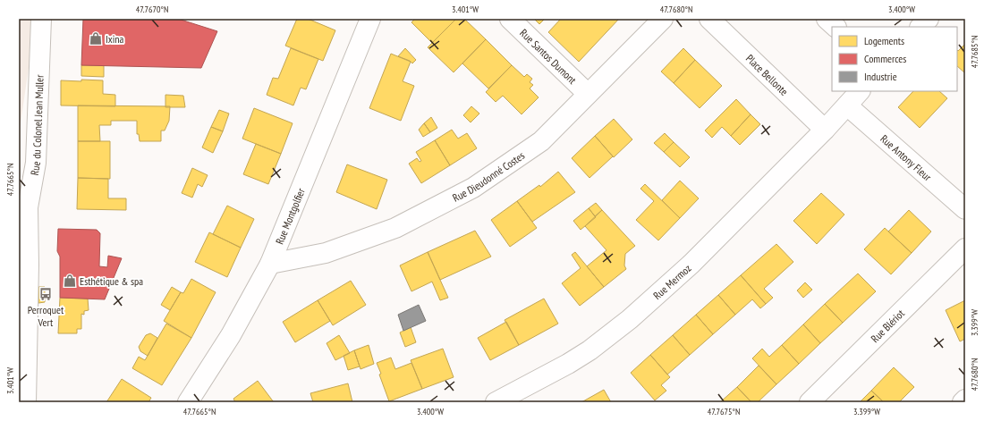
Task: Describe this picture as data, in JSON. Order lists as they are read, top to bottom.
{
  "streets": {
    "street": [
      "Rue Santos Dumont",
      "Place Bellonte",
      "Rue du Colonel Jean Muller",
      "Rue Antony Fleur",
      "Rue Dieudonné Costes",
      "Rue Montgolfier",
      "Rue Mermoz",
      "Rue Blériot"
    ]
  },
  "crossings": [
    ["Rue Santos Dumont", "Rue Dieudonné Costes"],
    ["Place Bellonte", "Rue Mermoz"],
    ["Rue Dieudonné Costes", "Rue Montgolfier"]
  ],
  "places": {
    "shop": ["Ixina", "Esthétique & spa"],
    "bus stop": ["Perroquet Vert"]
  },
  "legend": ["Logements", "Commerces", "Industrie"],
  "coordinates": [
    "47.7670°N",
    "3.401°W",
    "47.7680°N",
    "3.400°W",
    "47.7685°N",
    "47.7665°N",
    "3.399°W",
    "47.7675°N"
  ]
}
